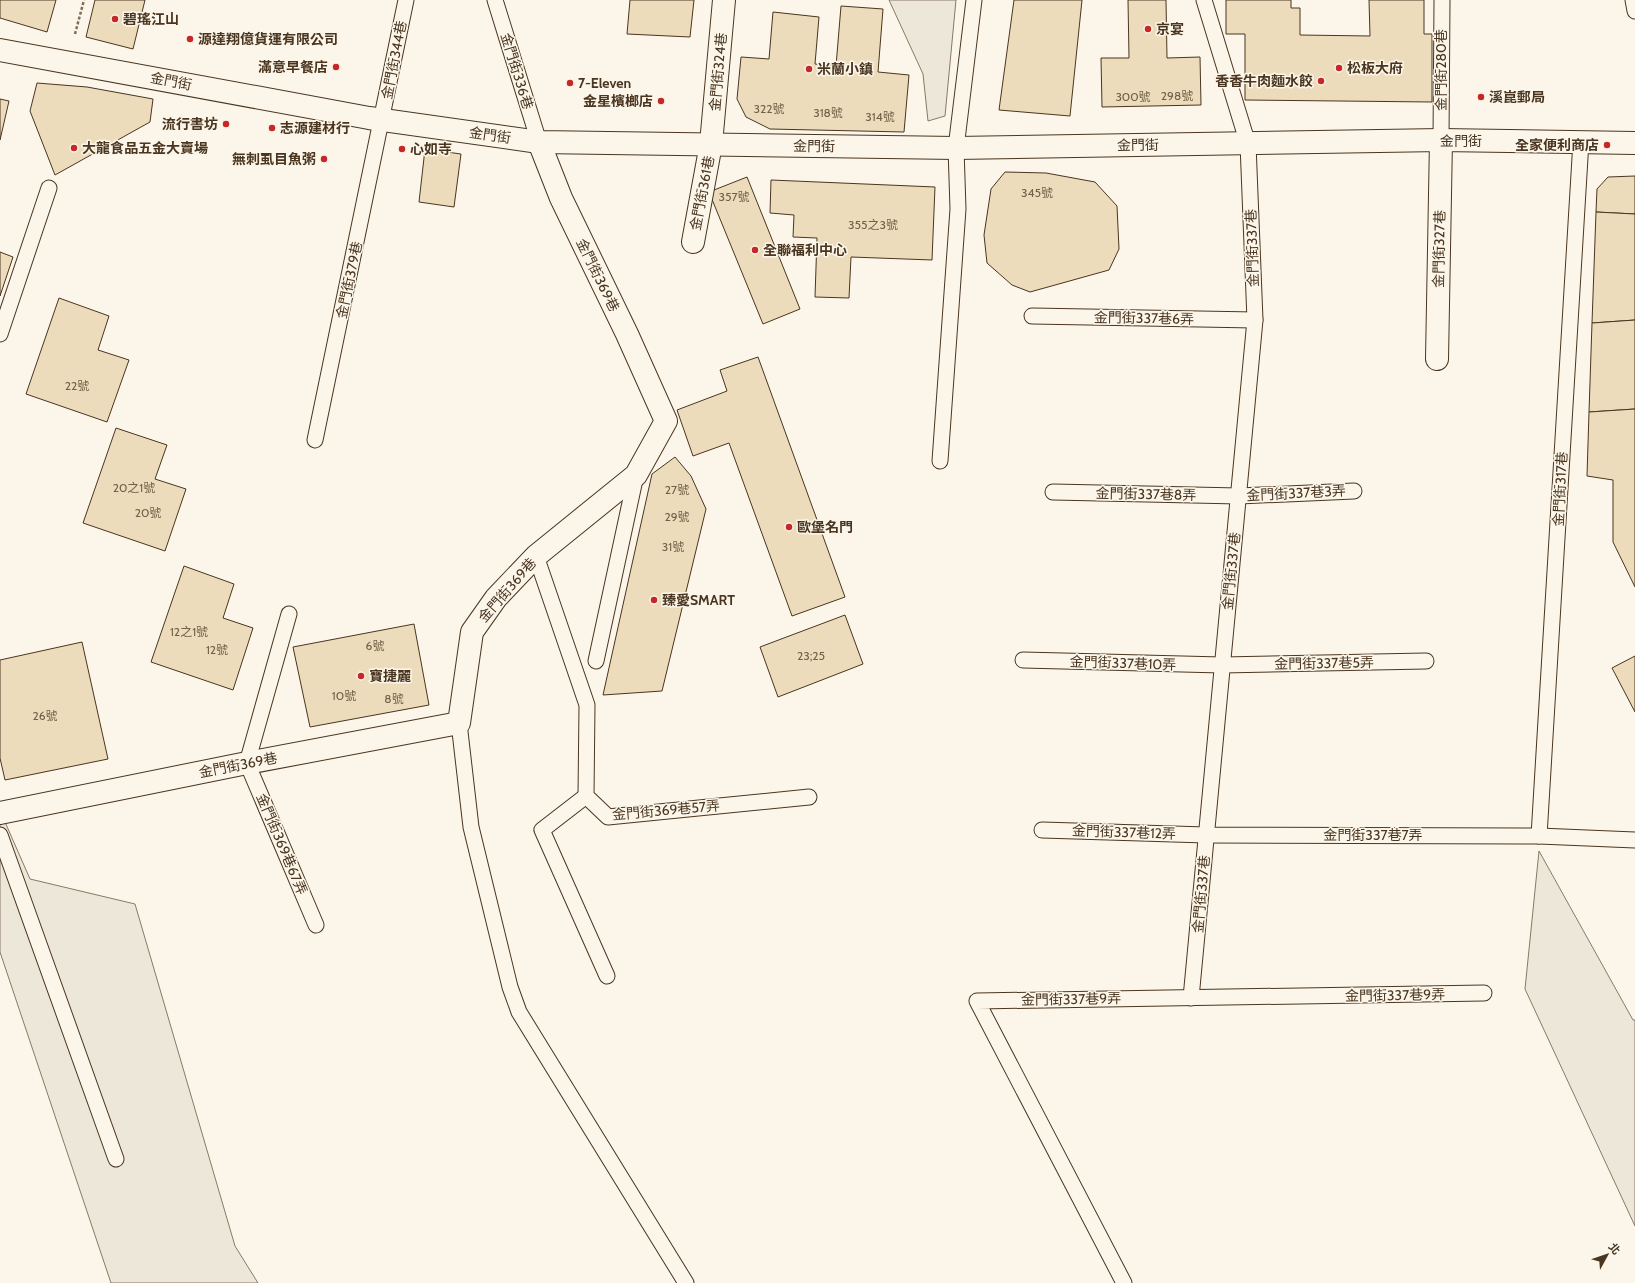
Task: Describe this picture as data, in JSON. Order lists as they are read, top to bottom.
{
  "streets": {
    "street": [
      "金門街324巷",
      "金門街",
      "金門街361巷",
      "金門街327巷",
      "金門街369巷"
    ],
    "lane": [
      "金門街344巷",
      "金門街280巷",
      "金門街336巷",
      "金門街337巷",
      "金門街379巷",
      "金門街337巷6弄",
      "金門街317巷",
      "金門街337巷3弄",
      "金門街337巷8弄",
      "金門街337巷10弄",
      "金門街337巷5弄",
      "金門街369巷57弄",
      "金門街337巷12弄",
      "金門街337巷7弄",
      "金門街369巷67弄",
      "金門街337巷9弄"
    ]
  },
  "crossings": [
    ["金門街344巷", "金門街"],
    ["金門街344巷", "金門街379巷"],
    ["金門街280巷", "金門街"],
    ["金門街280巷", "金門街327巷"],
    ["金門街336巷", "金門街"],
    ["金門街336巷", "金門街369巷"],
    ["金門街324巷", "金門街"],
    ["金門街324巷", "金門街361巷"],
    ["金門街", "金門街361巷"],
    ["金門街", "金門街337巷"],
    ["金門街", "金門街327巷"],
    ["金門街", "金門街369巷"],
    ["金門街", "金門街379巷"],
    ["金門街", "金門街317巷"],
    ["金門街337巷", "金門街337巷6弄"],
    ["金門街337巷", "金門街337巷3弄"],
    ["金門街337巷", "金門街337巷8弄"],
    ["金門街337巷", "金門街337巷10弄"],
    ["金門街337巷", "金門街337巷5弄"],
    ["金門街337巷", "金門街337巷12弄"],
    ["金門街337巷", "金門街337巷7弄"],
    ["金門街337巷", "金門街337巷9弄"],
    ["金門街369巷", "金門街369巷67弄"],
    ["金門街317巷", "金門街337巷7弄"],
    ["金門街337巷3弄", "金門街337巷8弄"],
    ["金門街337巷10弄", "金門街337巷5弄"],
    ["金門街337巷12弄", "金門街337巷7弄"]
  ],
  "places": [
    "碧瑤江山",
    "京宴",
    "源達翔億貨運有限公司",
    "滿意早餐店",
    "松板大府",
    "米蘭小鎮",
    "香香牛肉麵水餃",
    "7-Eleven",
    "溪崑郵局",
    "金星檳榔店",
    "流行書坊",
    "志源建材行",
    "全家便利商店",
    "大龍食品五金大賣場",
    "心如寺",
    "無刺虱目魚粥",
    "全聯福利中心",
    "歐堡名門",
    "臻愛SMART",
    "寶捷麗"
  ],
  "house_numbers": [
    "298號",
    "300號",
    "322號",
    "318號",
    "314號",
    "345號",
    "357號",
    "355之3號",
    "22號",
    "20之1號",
    "27號",
    "20號",
    "29號",
    "31號",
    "12之1號",
    "6號",
    "12號",
    "23;25",
    "10號",
    "8號",
    "26號"
  ],
  "north": "top right"
}
